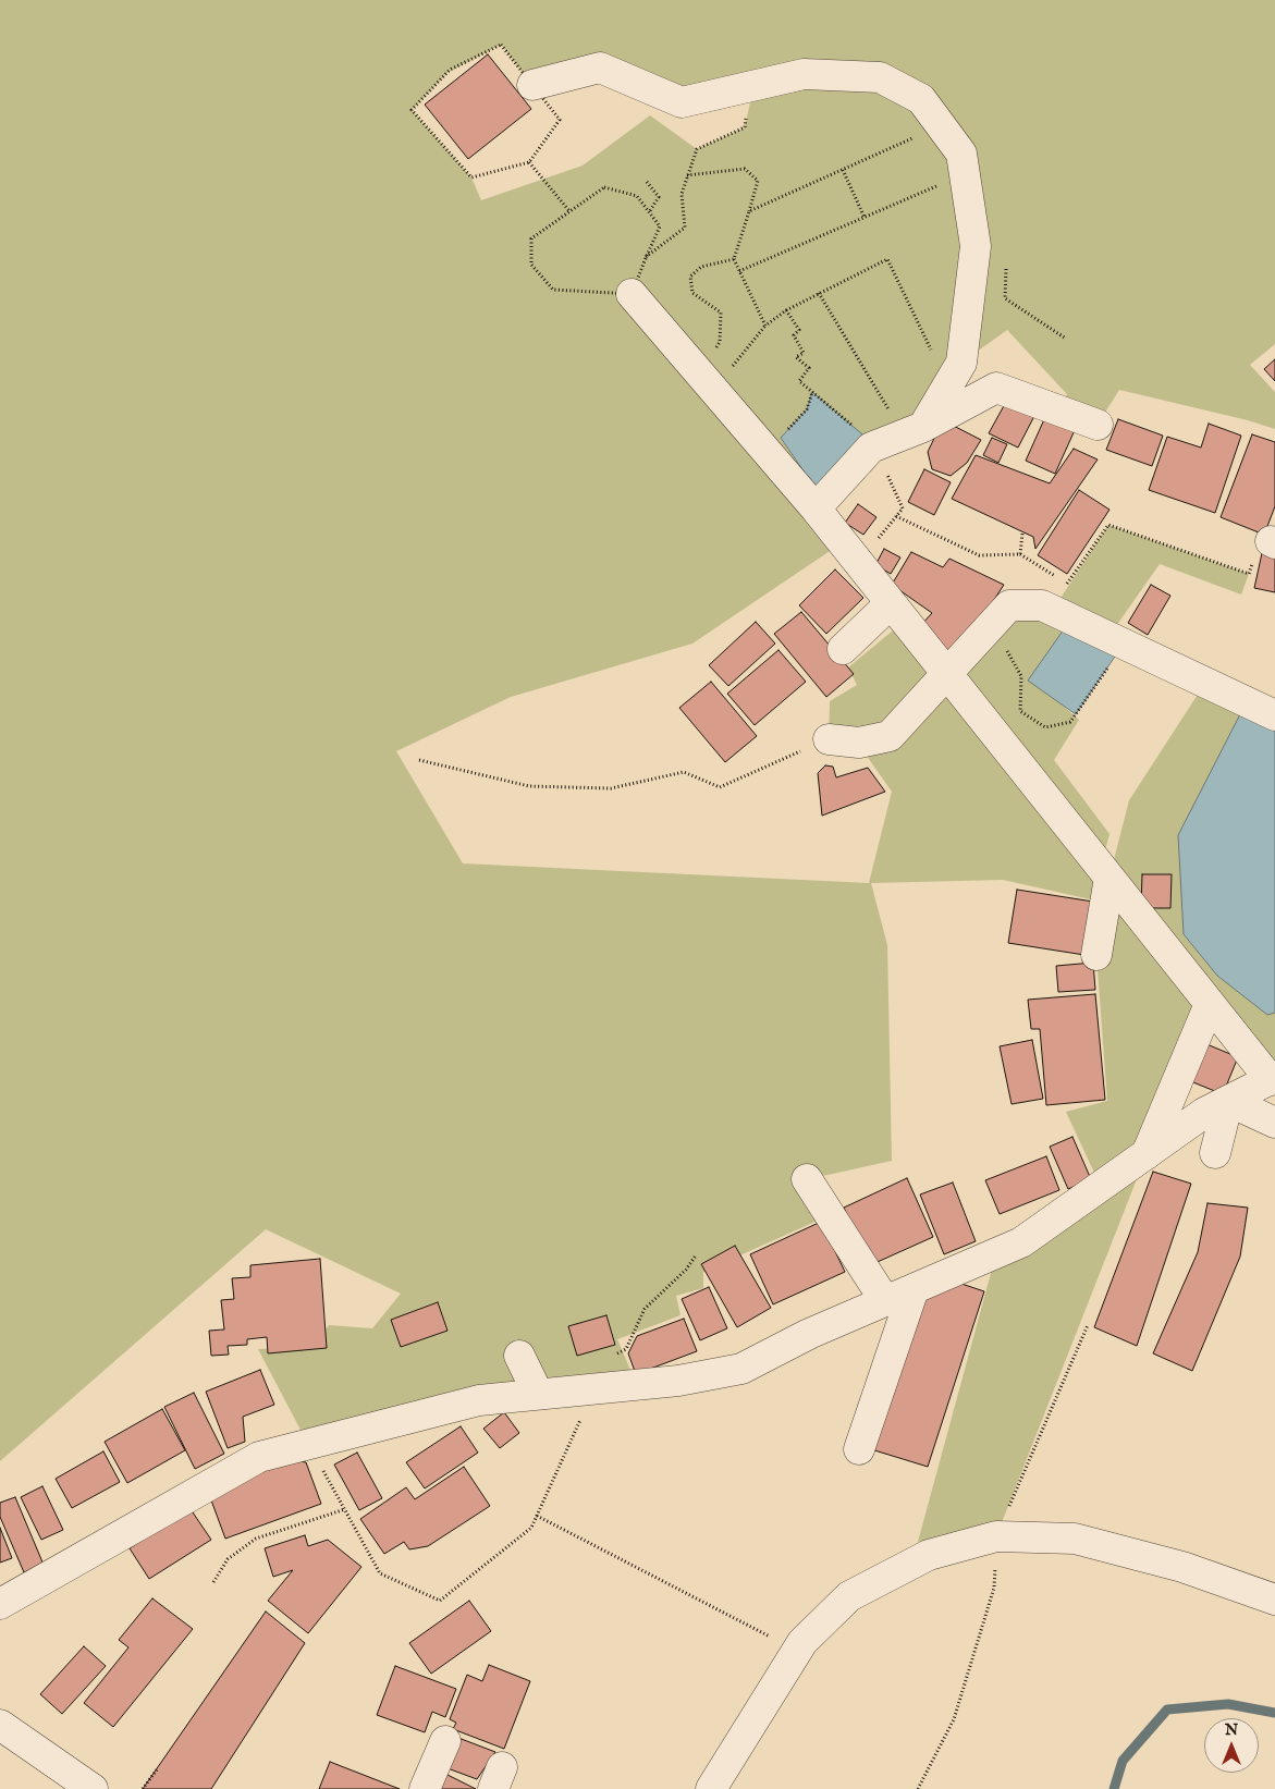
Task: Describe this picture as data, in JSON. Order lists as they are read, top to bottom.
{
  "north": "top"
}
